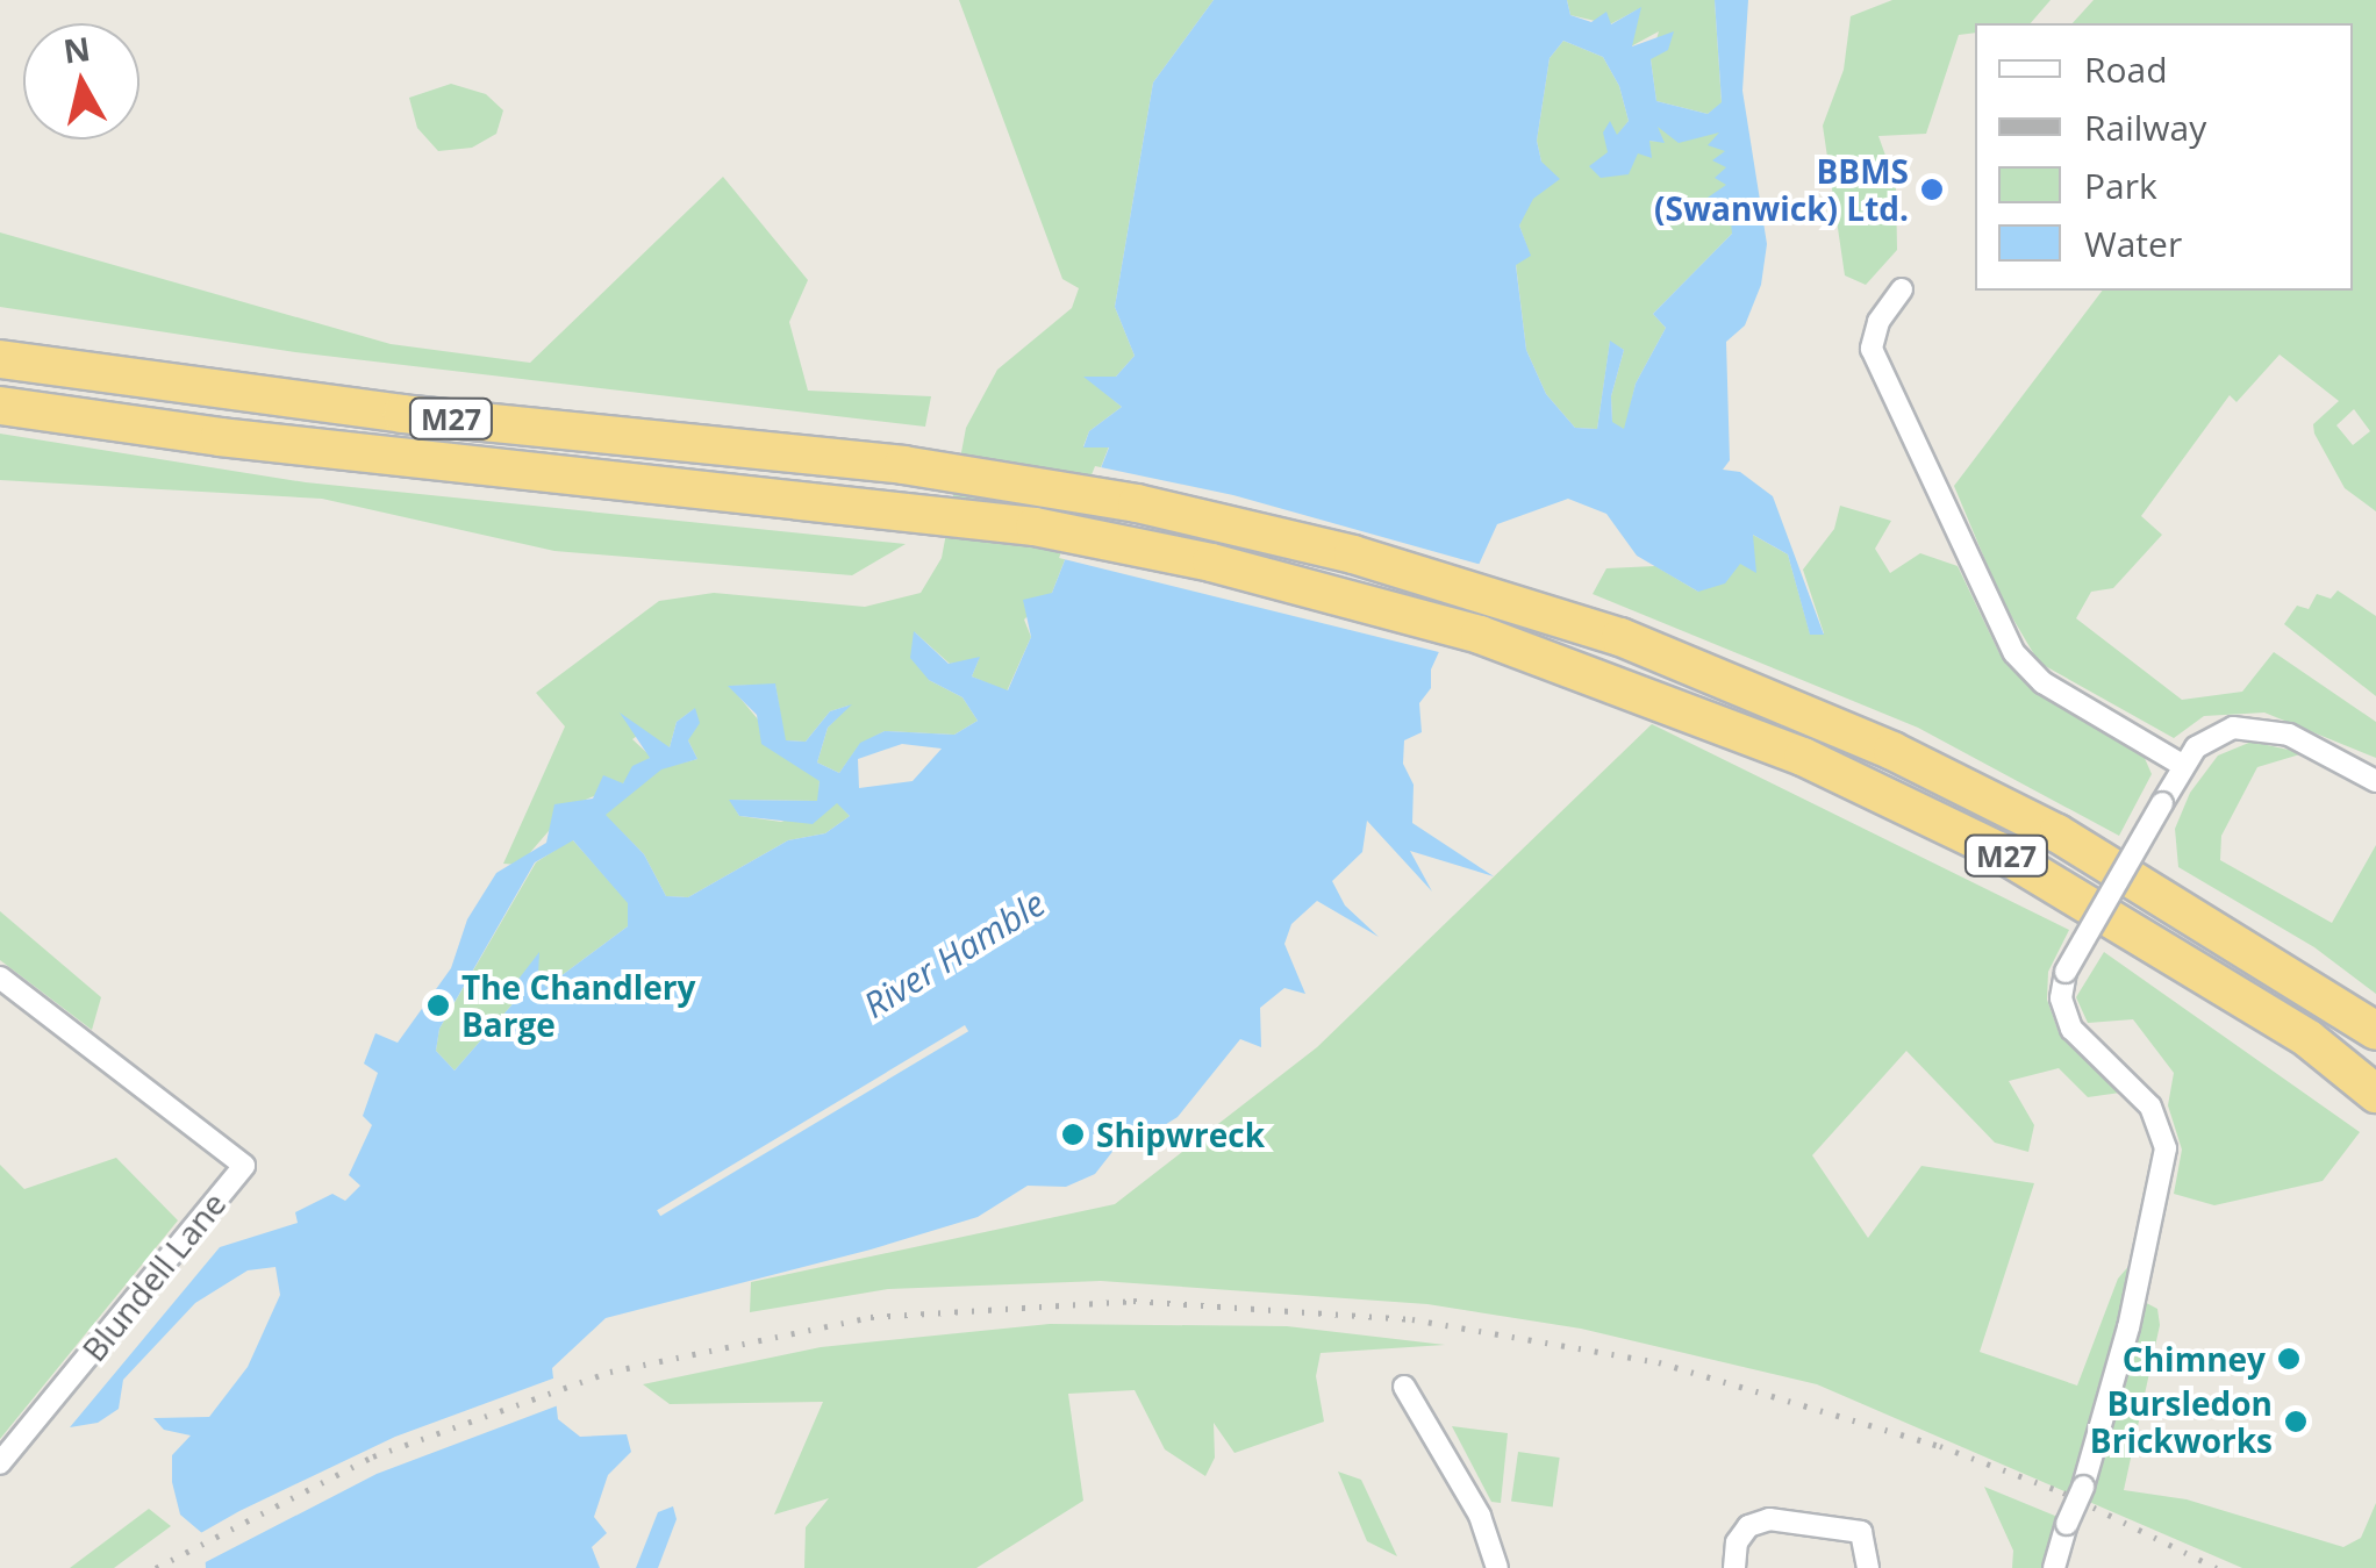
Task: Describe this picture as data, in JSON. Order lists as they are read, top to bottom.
{
  "streets": {
    "highway": ["M27"],
    "street": ["Blundell Lane"]
  },
  "water": ["River Hamble"],
  "places": [
    "BBMS (Swanwick) Ltd.",
    "The Chandlery Barge",
    "Shipwreck",
    "Chimney",
    "Bursledon Brickworks"
  ],
  "legend": [
    "Road",
    "Railway",
    "Park",
    "Water"
  ],
  "north": "top"
}
